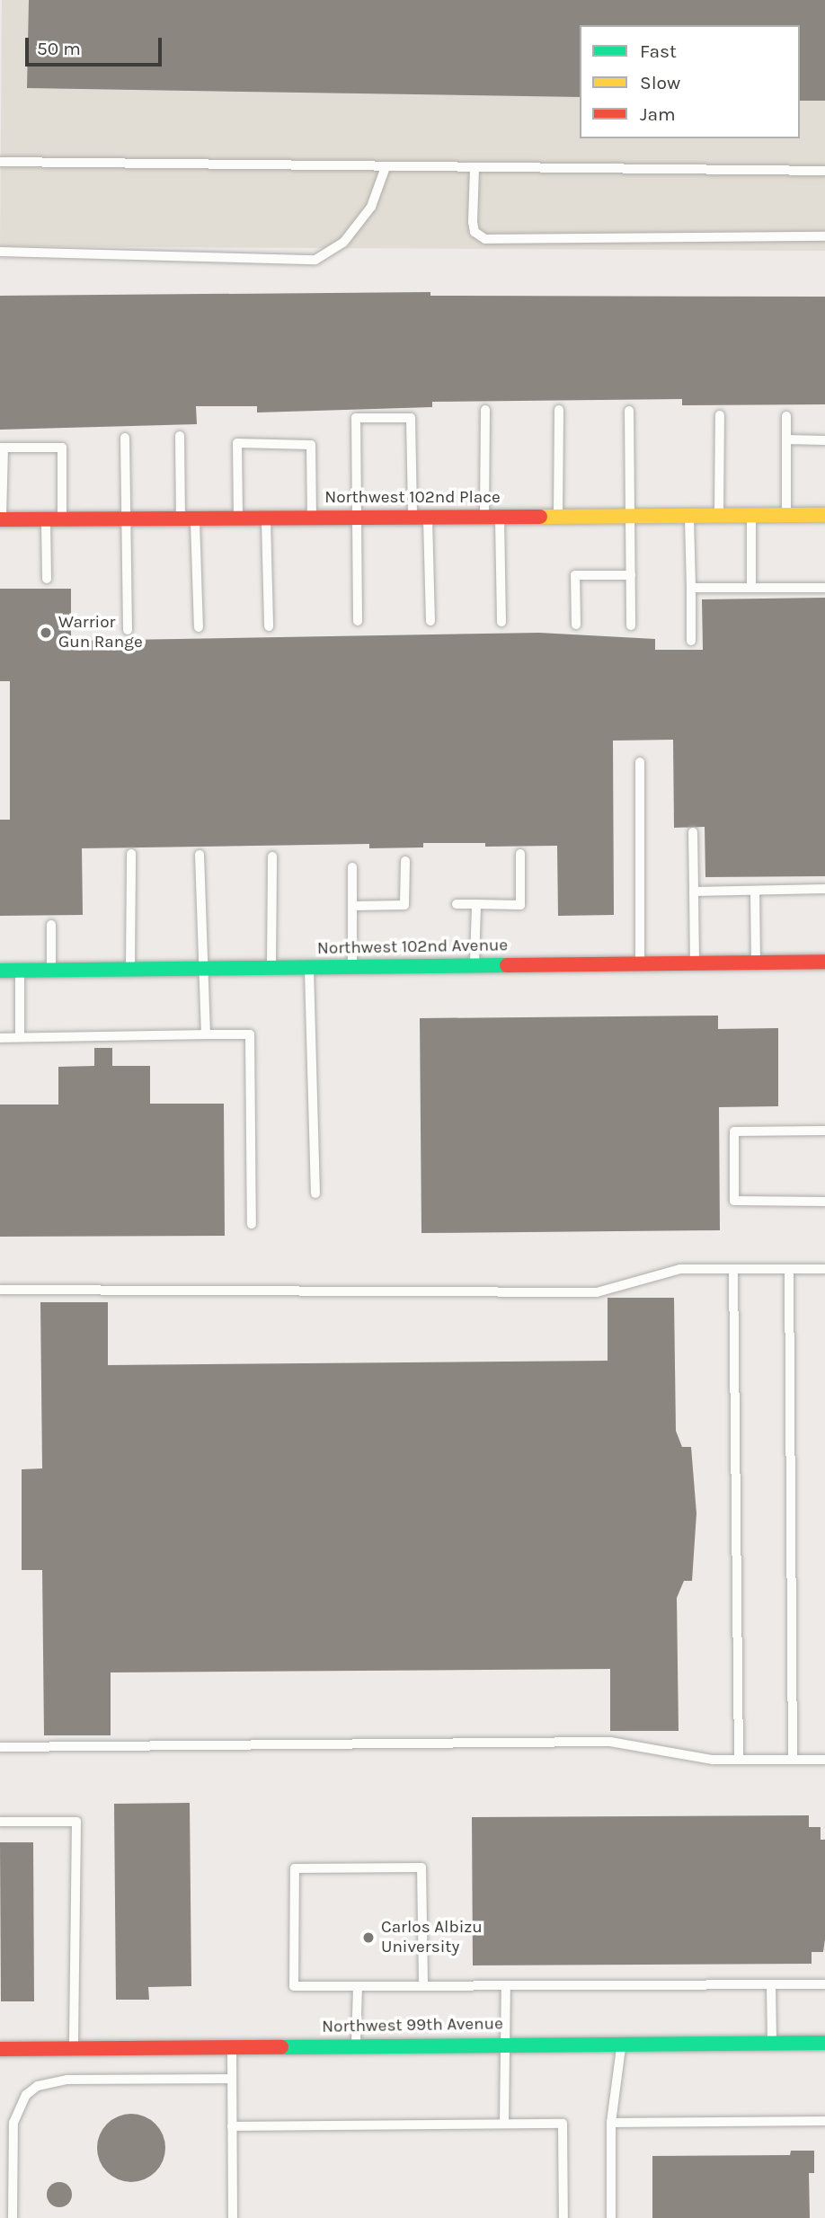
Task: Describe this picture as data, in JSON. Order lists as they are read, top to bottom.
{
  "streets": {
    "street": ["Northwest 102nd Place", "Northwest 102nd Avenue", "Northwest 99th Avenue"]
  },
  "places": ["Warrior Gun Range", "Carlos Albizu University"],
  "legend": ["Fast", "Slow", "Jam"],
  "scale_bar": "50 m"
}
